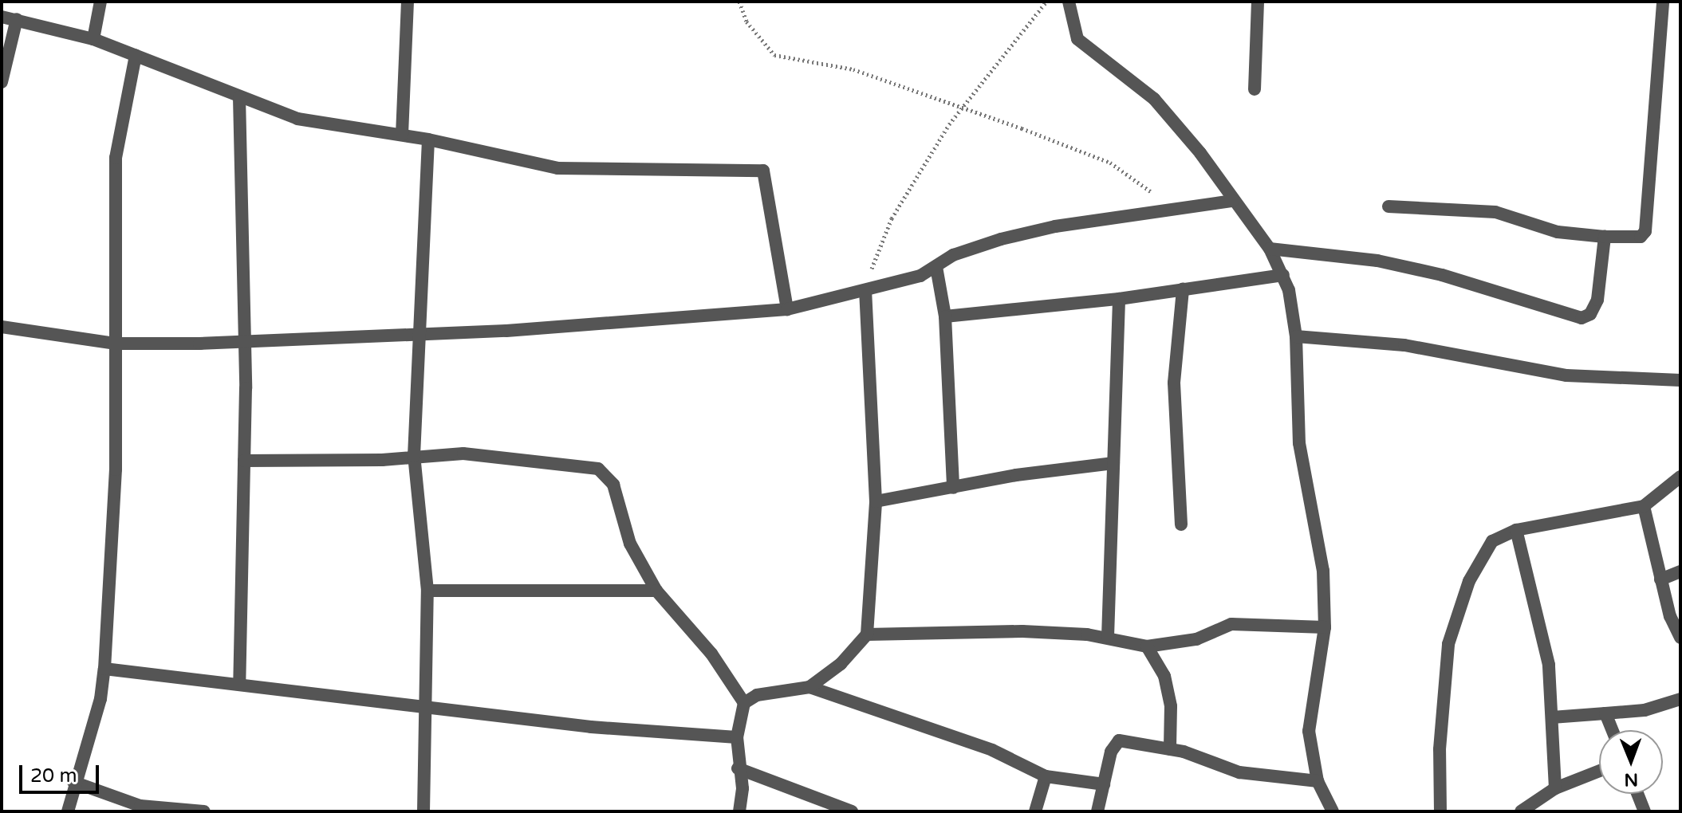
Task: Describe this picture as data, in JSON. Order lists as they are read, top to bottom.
{
  "scale_bar": "20 m",
  "north": "bottom"
}
